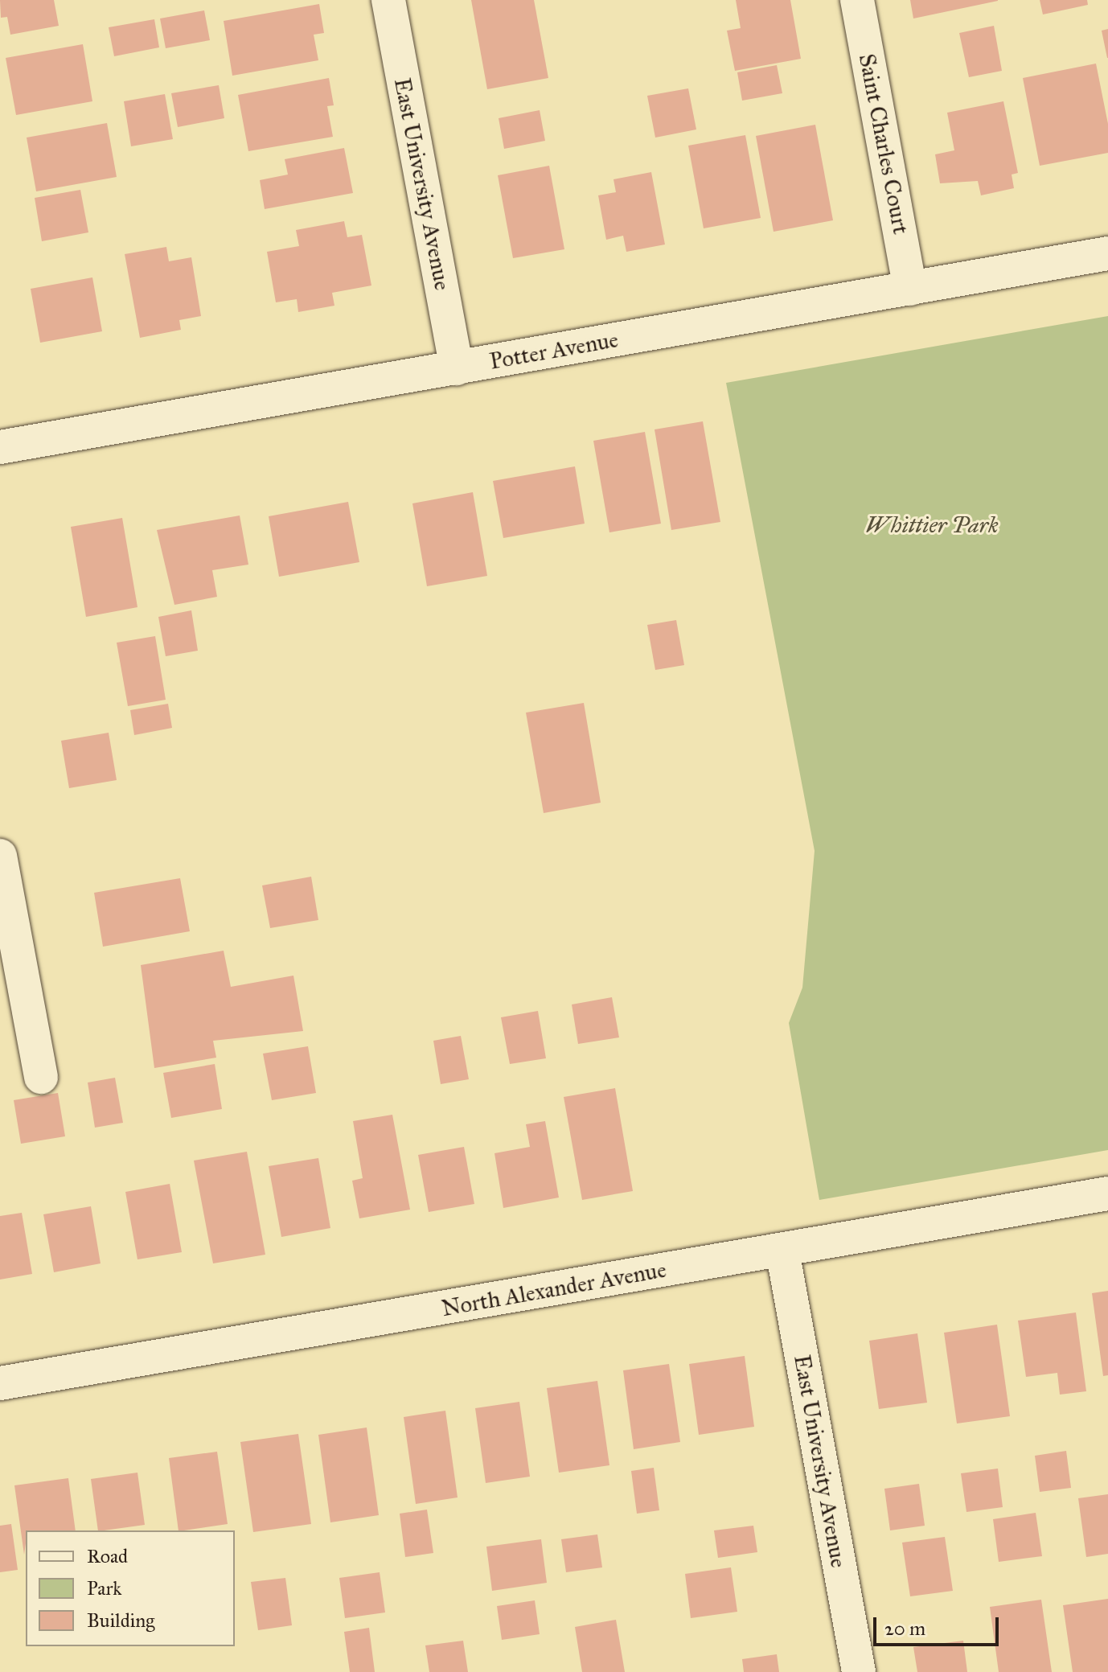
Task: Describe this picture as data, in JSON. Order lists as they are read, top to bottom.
{
  "streets": {
    "street": [
      "Saint Charles Court",
      "East University Avenue",
      "Potter Avenue",
      "North Alexander Avenue"
    ]
  },
  "crossings": [
    ["Saint Charles Court", "Potter Avenue"],
    ["East University Avenue", "Potter Avenue"],
    ["East University Avenue", "North Alexander Avenue"]
  ],
  "parks": ["Whittier Park"],
  "legend": ["Road", "Park", "Building"],
  "scale_bar": "20 m"
}
